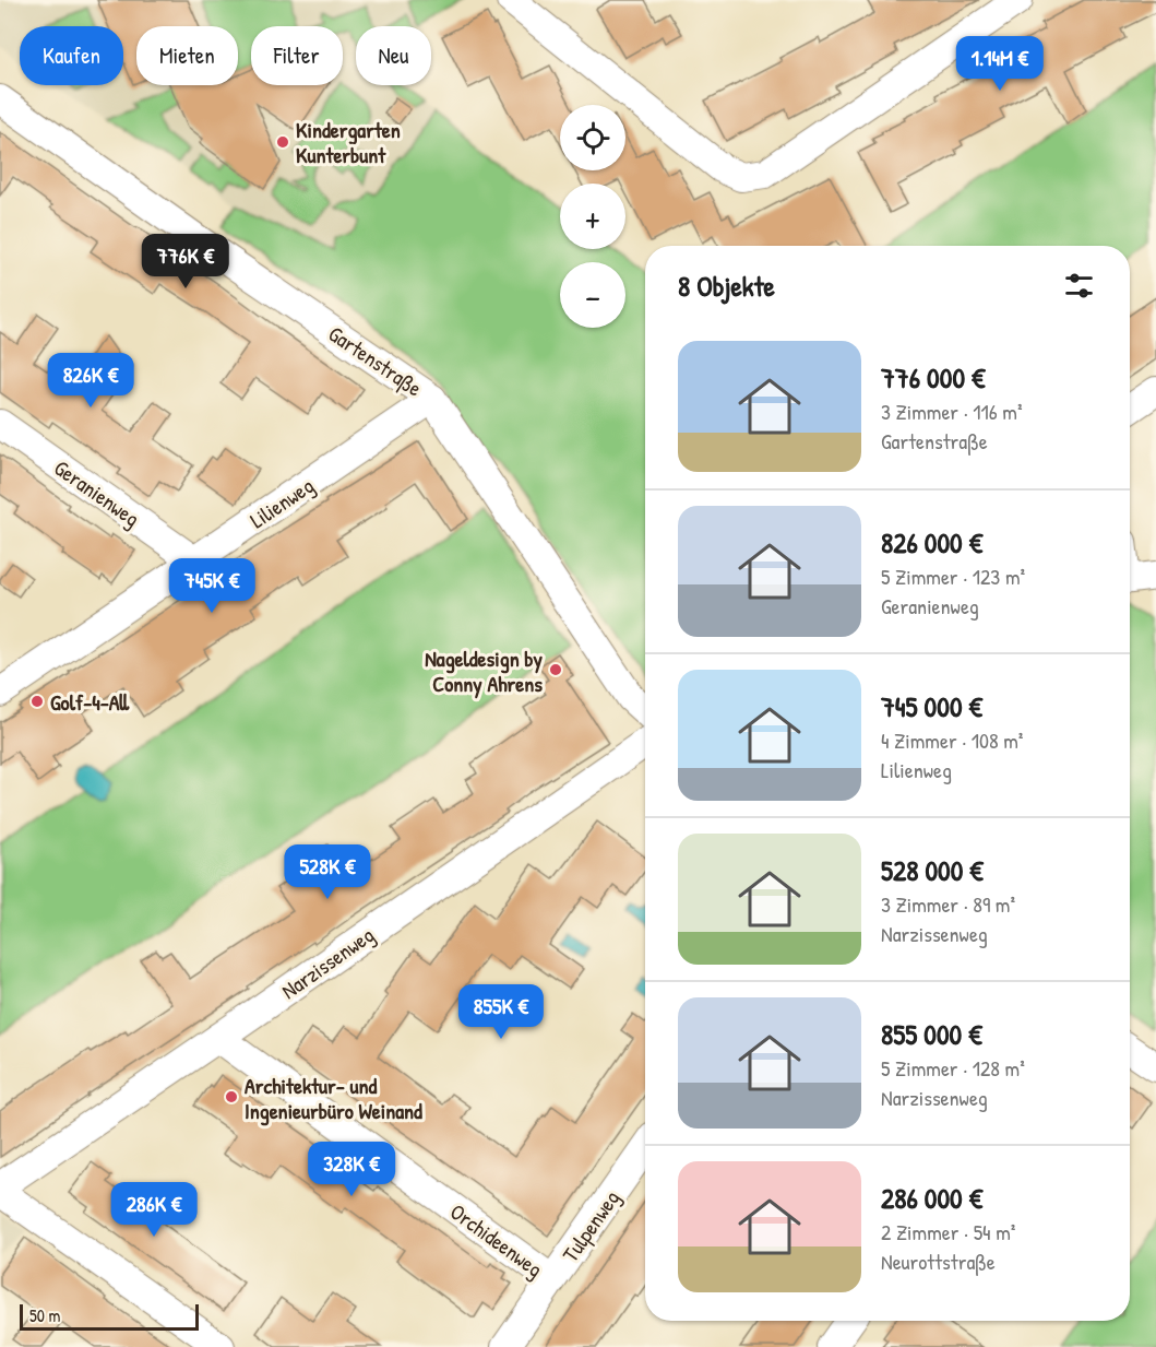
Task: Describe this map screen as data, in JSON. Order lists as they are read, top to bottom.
{
  "streets": {
    "street": [
      "Gartenstraße",
      "Geranienweg",
      "Lilienweg",
      "Narzissenweg",
      "Tulpenweg",
      "Orchideenweg"
    ]
  },
  "crossings": [
    ["Gartenstraße", "Lilienweg"],
    ["Geranienweg", "Lilienweg"],
    ["Narzissenweg", "Orchideenweg"],
    ["Tulpenweg", "Orchideenweg"]
  ],
  "places": [
    "Kindergarten Kunterbunt",
    "Nageldesign by Conny Ahrens",
    "Golf-4-All",
    "Architektur- und Ingenieurbüro Weinand"
  ],
  "scale_bar": "50 m",
  "page": {
    "chip": [
      "Kaufen",
      "Mieten",
      "Filter",
      "Neu"
    ],
    "price": [
      "1.14M €",
      "776K €",
      "826K €",
      "745K €",
      "528K €",
      "855K €",
      "328K €",
      "286K €"
    ],
    "map_buttons": ["+", "−"],
    "heading": "8 Objekte",
    "list": [
      {
        "name": "776 000 €",
        "note": "3 Zimmer · 116 m² · Gartenstraße"
      },
      {
        "name": "826 000 €",
        "note": "5 Zimmer · 123 m² · Geranienweg"
      },
      {
        "name": "745 000 €",
        "note": "4 Zimmer · 108 m² · Lilienweg"
      },
      {
        "name": "528 000 €",
        "note": "3 Zimmer · 89 m² · Narzissenweg"
      },
      {
        "name": "855 000 €",
        "note": "5 Zimmer · 128 m² · Narzissenweg"
      },
      {
        "name": "286 000 €",
        "note": "2 Zimmer · 54 m² · Neurottstraße"
      }
    ],
    "scale": "50 m"
  }
}
